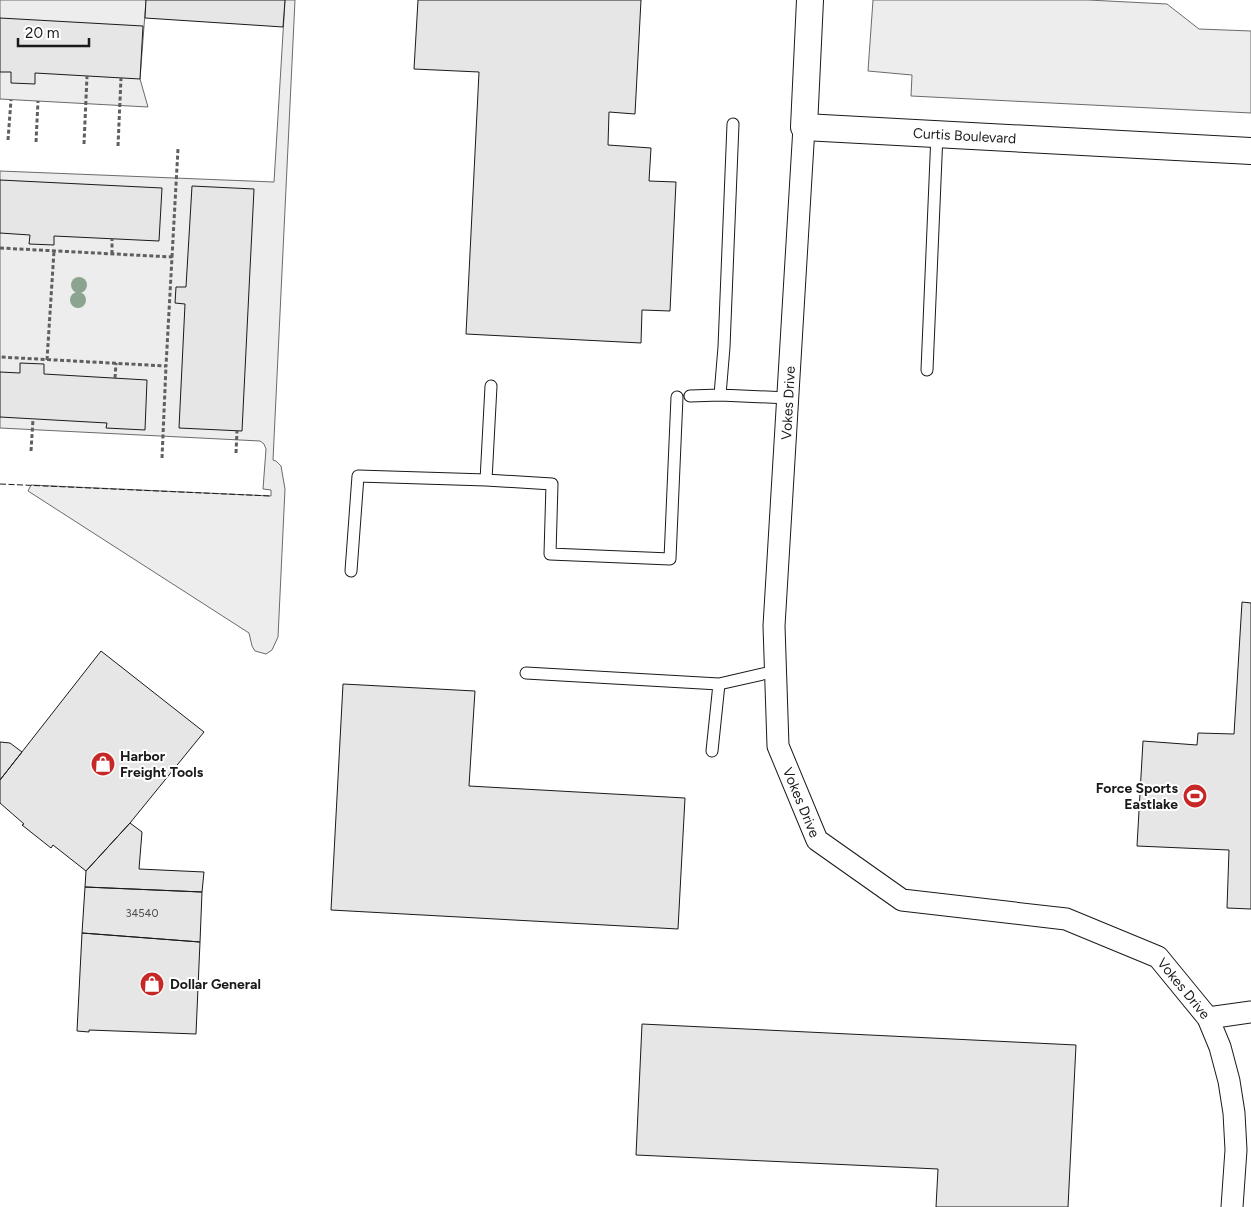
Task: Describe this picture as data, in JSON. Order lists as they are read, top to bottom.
{
  "streets": {
    "street": ["Curtis Boulevard", "Vokes Drive"]
  },
  "crossings": [
    ["Curtis Boulevard", "Vokes Drive"]
  ],
  "places": {
    "shop": ["Harbor Freight Tools", "Dollar General"],
    "sports": ["Force Sports Eastlake"]
  },
  "house_numbers": ["34540"],
  "scale_bar": "20 m"
}
